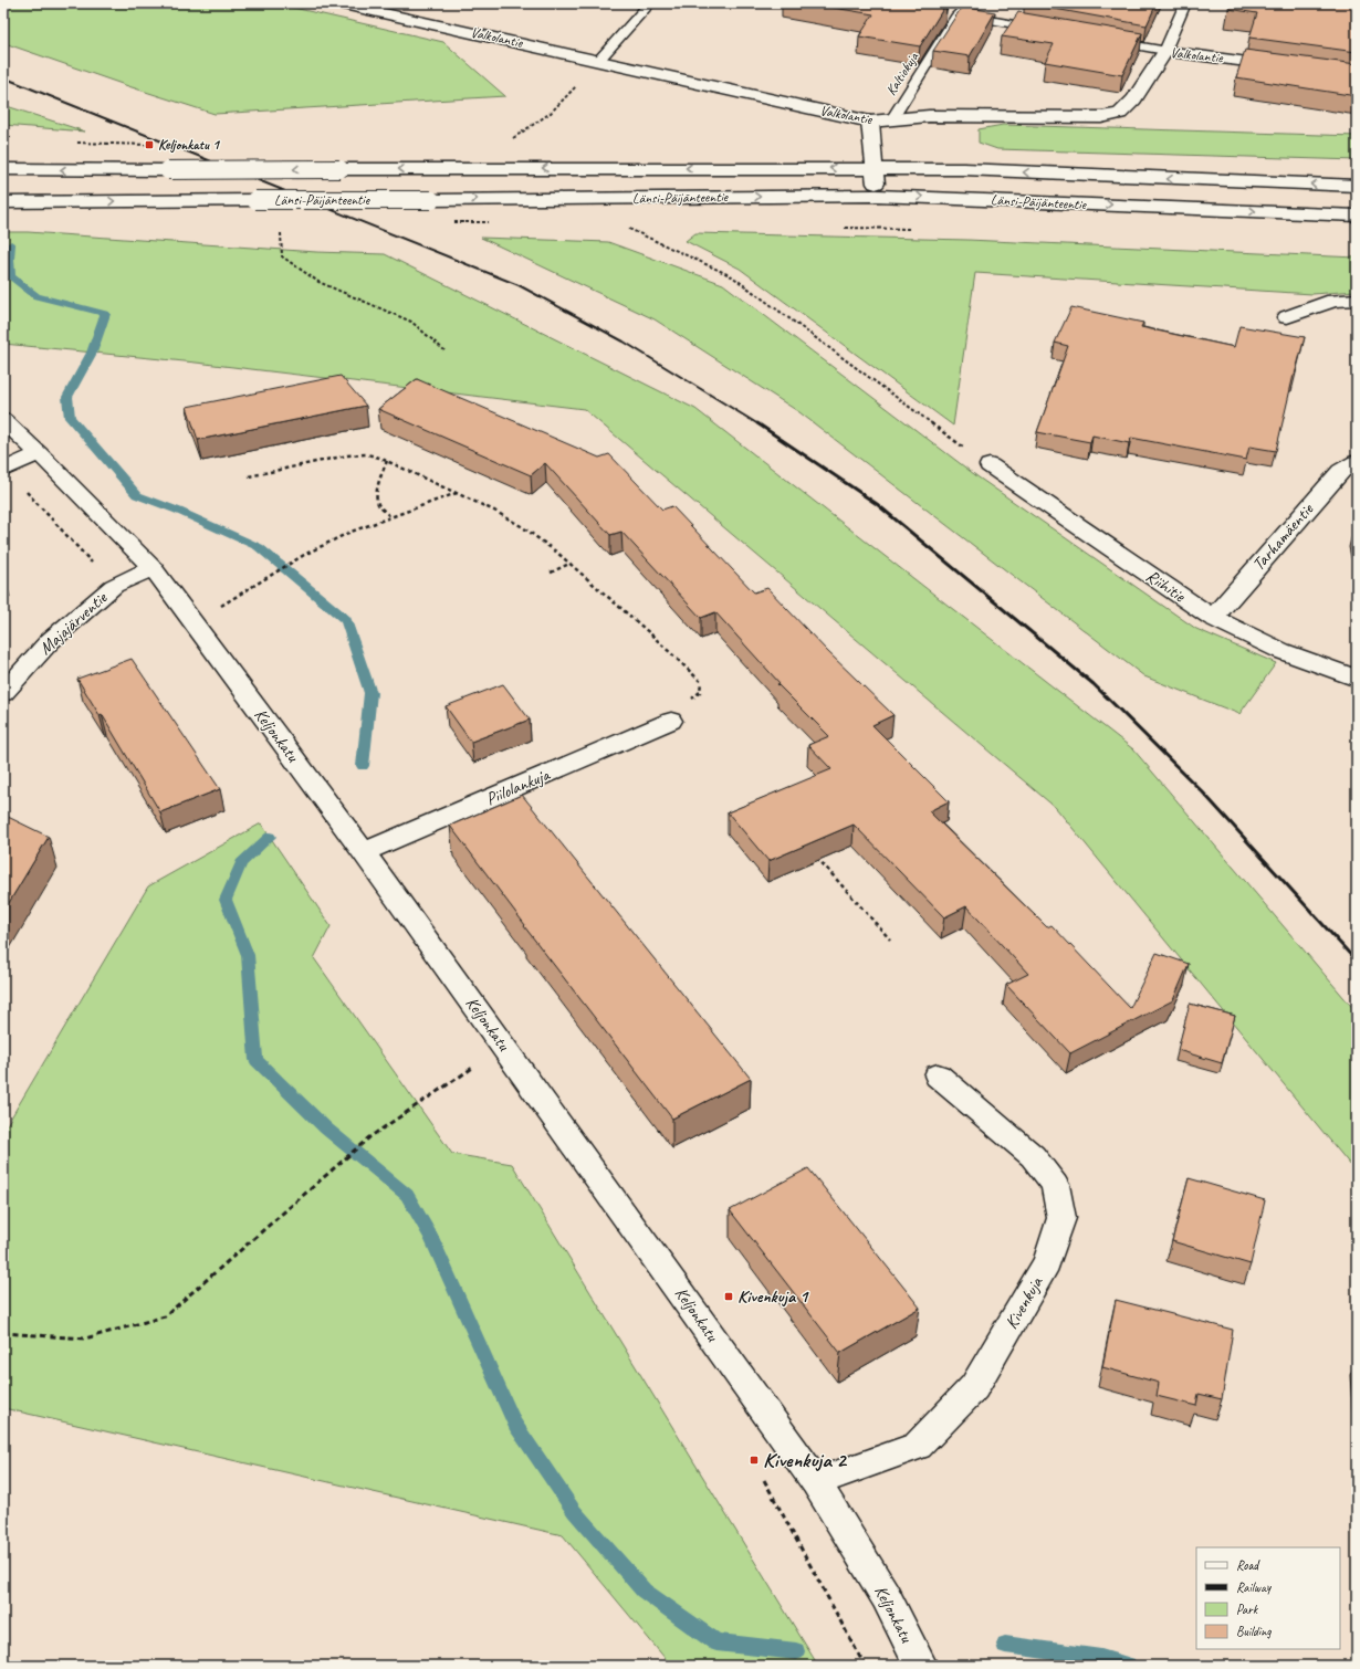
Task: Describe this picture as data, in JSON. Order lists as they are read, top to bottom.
{
  "streets": {
    "street": [
      "Valkolantie",
      "Länsi-Päijänteentie",
      "Tarhamäentie",
      "Riihitie",
      "Majajärventie",
      "Keljonkatu",
      "Piilolankuja",
      "Kivenkuja"
    ],
    "lane": ["Kaltiokuja"]
  },
  "crossings": [
    ["Valkolantie", "Kaltiokuja"],
    ["Tarhamäentie", "Riihitie"],
    ["Majajärventie", "Keljonkatu"],
    ["Keljonkatu", "Piilolankuja"],
    ["Keljonkatu", "Kivenkuja"]
  ],
  "places": {
    "transit": ["Keljonkatu 1", "Kivenkuja 1", "Kivenkuja 2"]
  },
  "legend": [
    "Road",
    "Railway",
    "Park",
    "Building"
  ]
}
